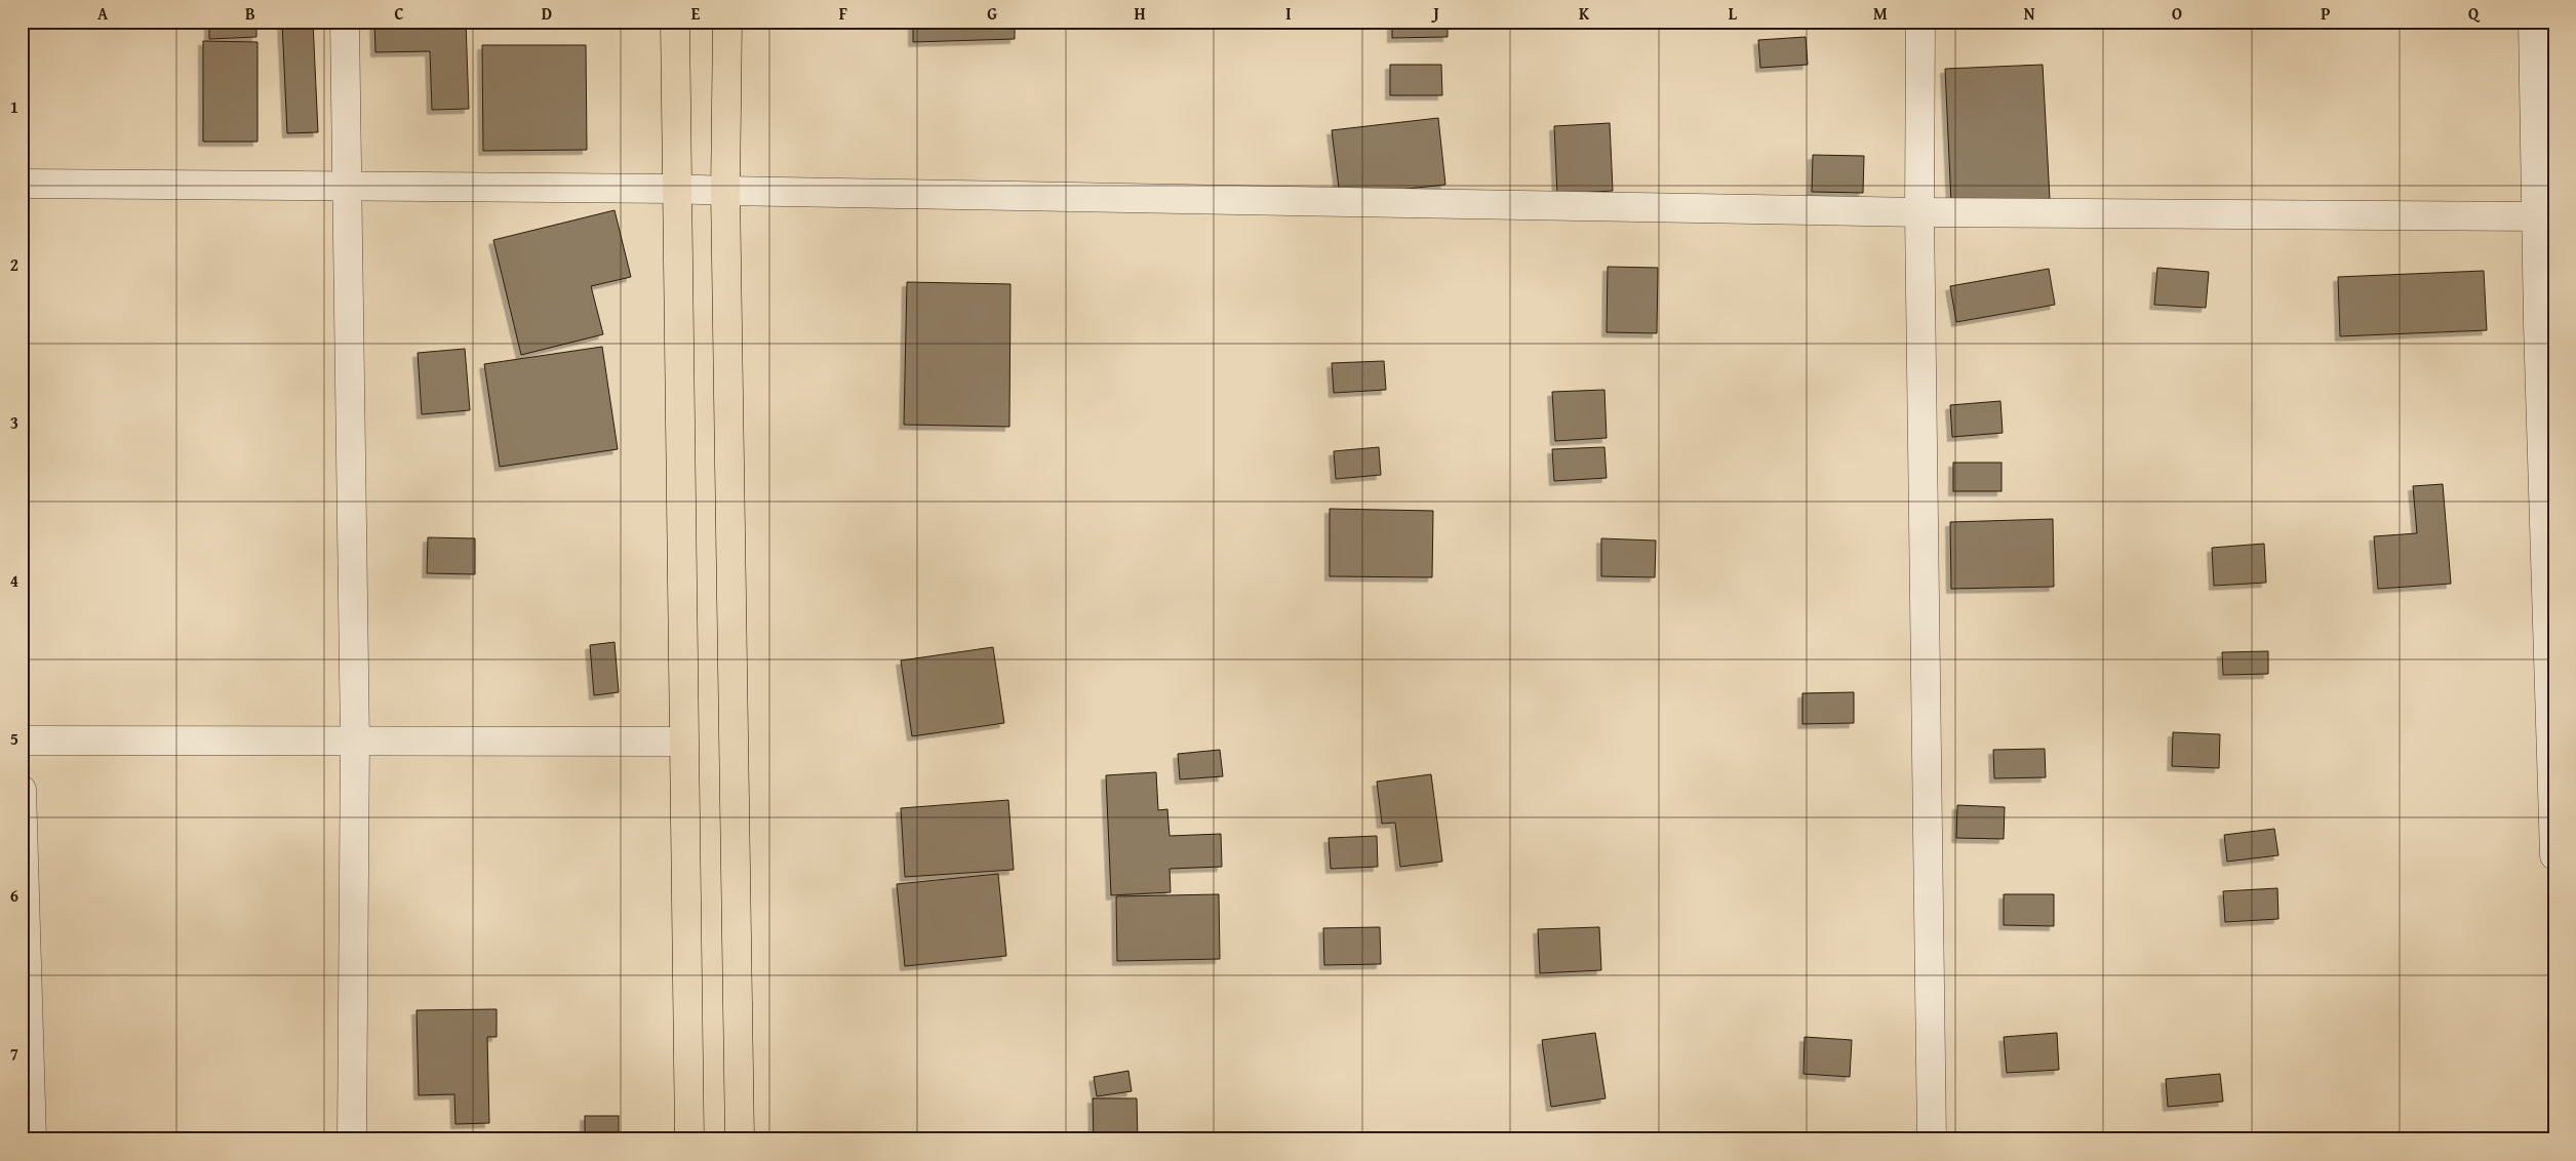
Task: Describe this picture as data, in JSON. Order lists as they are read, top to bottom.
{
  "grid": {
    "columns": [
      "A",
      "B",
      "C",
      "D",
      "E",
      "F",
      "G",
      "H",
      "I",
      "J",
      "K",
      "L",
      "M",
      "N",
      "O",
      "P",
      "Q"
    ],
    "rows": [
      "1",
      "2",
      "3",
      "4",
      "5",
      "6",
      "7"
    ]
  }
}
